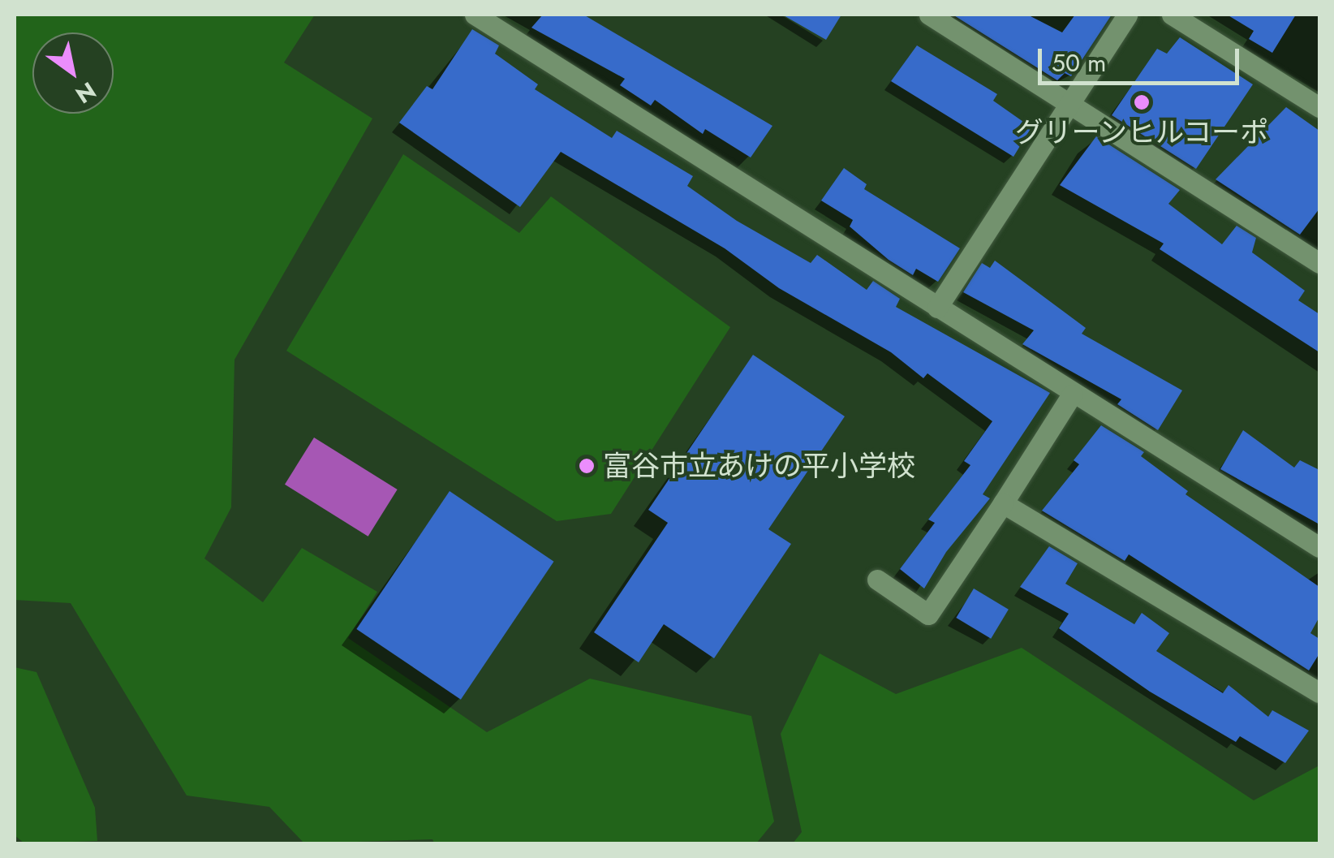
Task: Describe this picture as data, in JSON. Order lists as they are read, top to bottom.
{
  "places": ["グリーンヒルコーポ", "富谷市立あけの平小学校"],
  "scale_bar": "50 m",
  "north": "bottom right"
}
